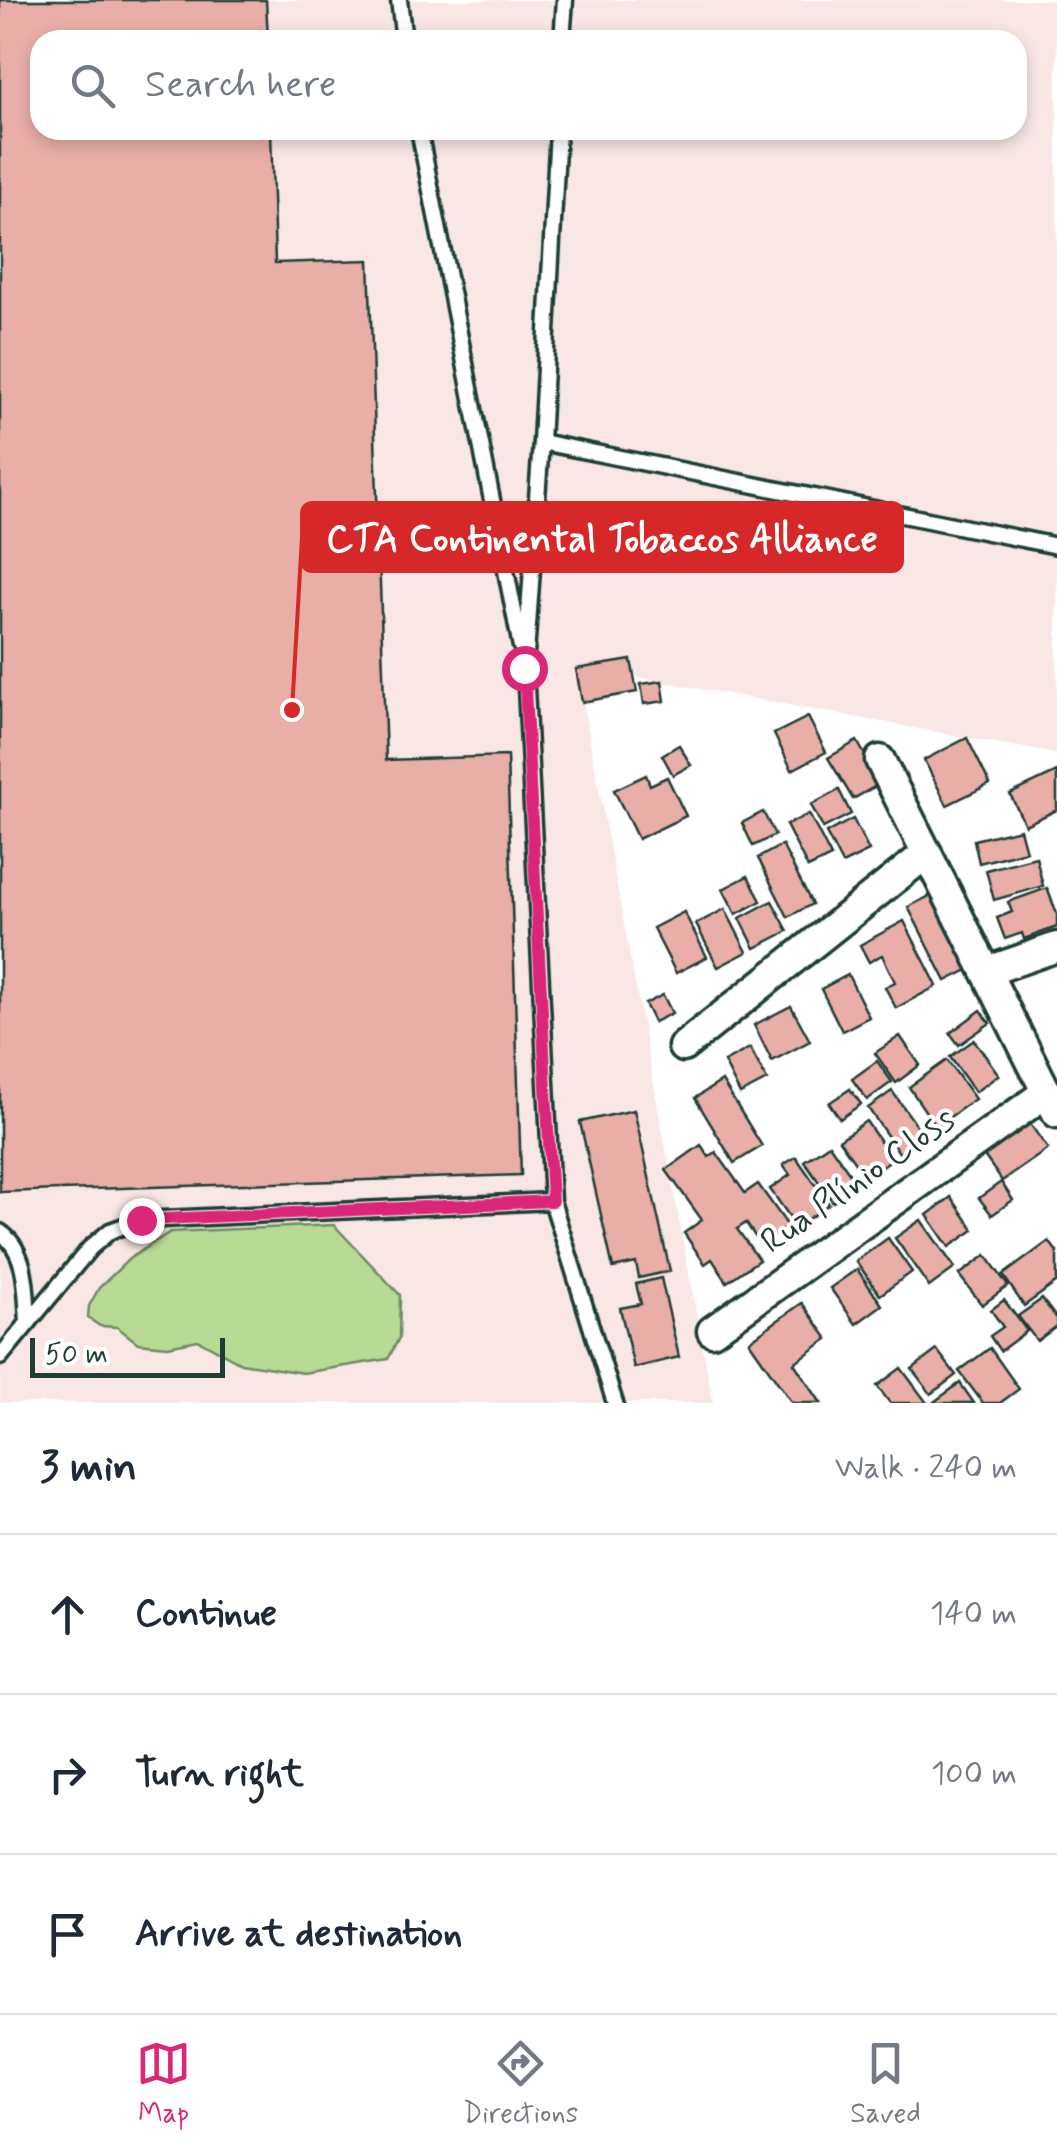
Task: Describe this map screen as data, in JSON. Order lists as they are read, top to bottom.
{
  "streets": {
    "street": ["Rua Plínio Closs"]
  },
  "places": ["CTA Continental Tobaccos Alliance"],
  "scale_bar": "50 m",
  "page": {
    "search": "Search here",
    "scale": "50 m",
    "heading": ["3 min", "Walk · 240 m"],
    "list": [
      ["Continue", "140 m"],
      ["Turn right", "100 m"],
      "Arrive at destination"
    ],
    "nav": ["Map", "Directions", "Saved"]
  }
}
